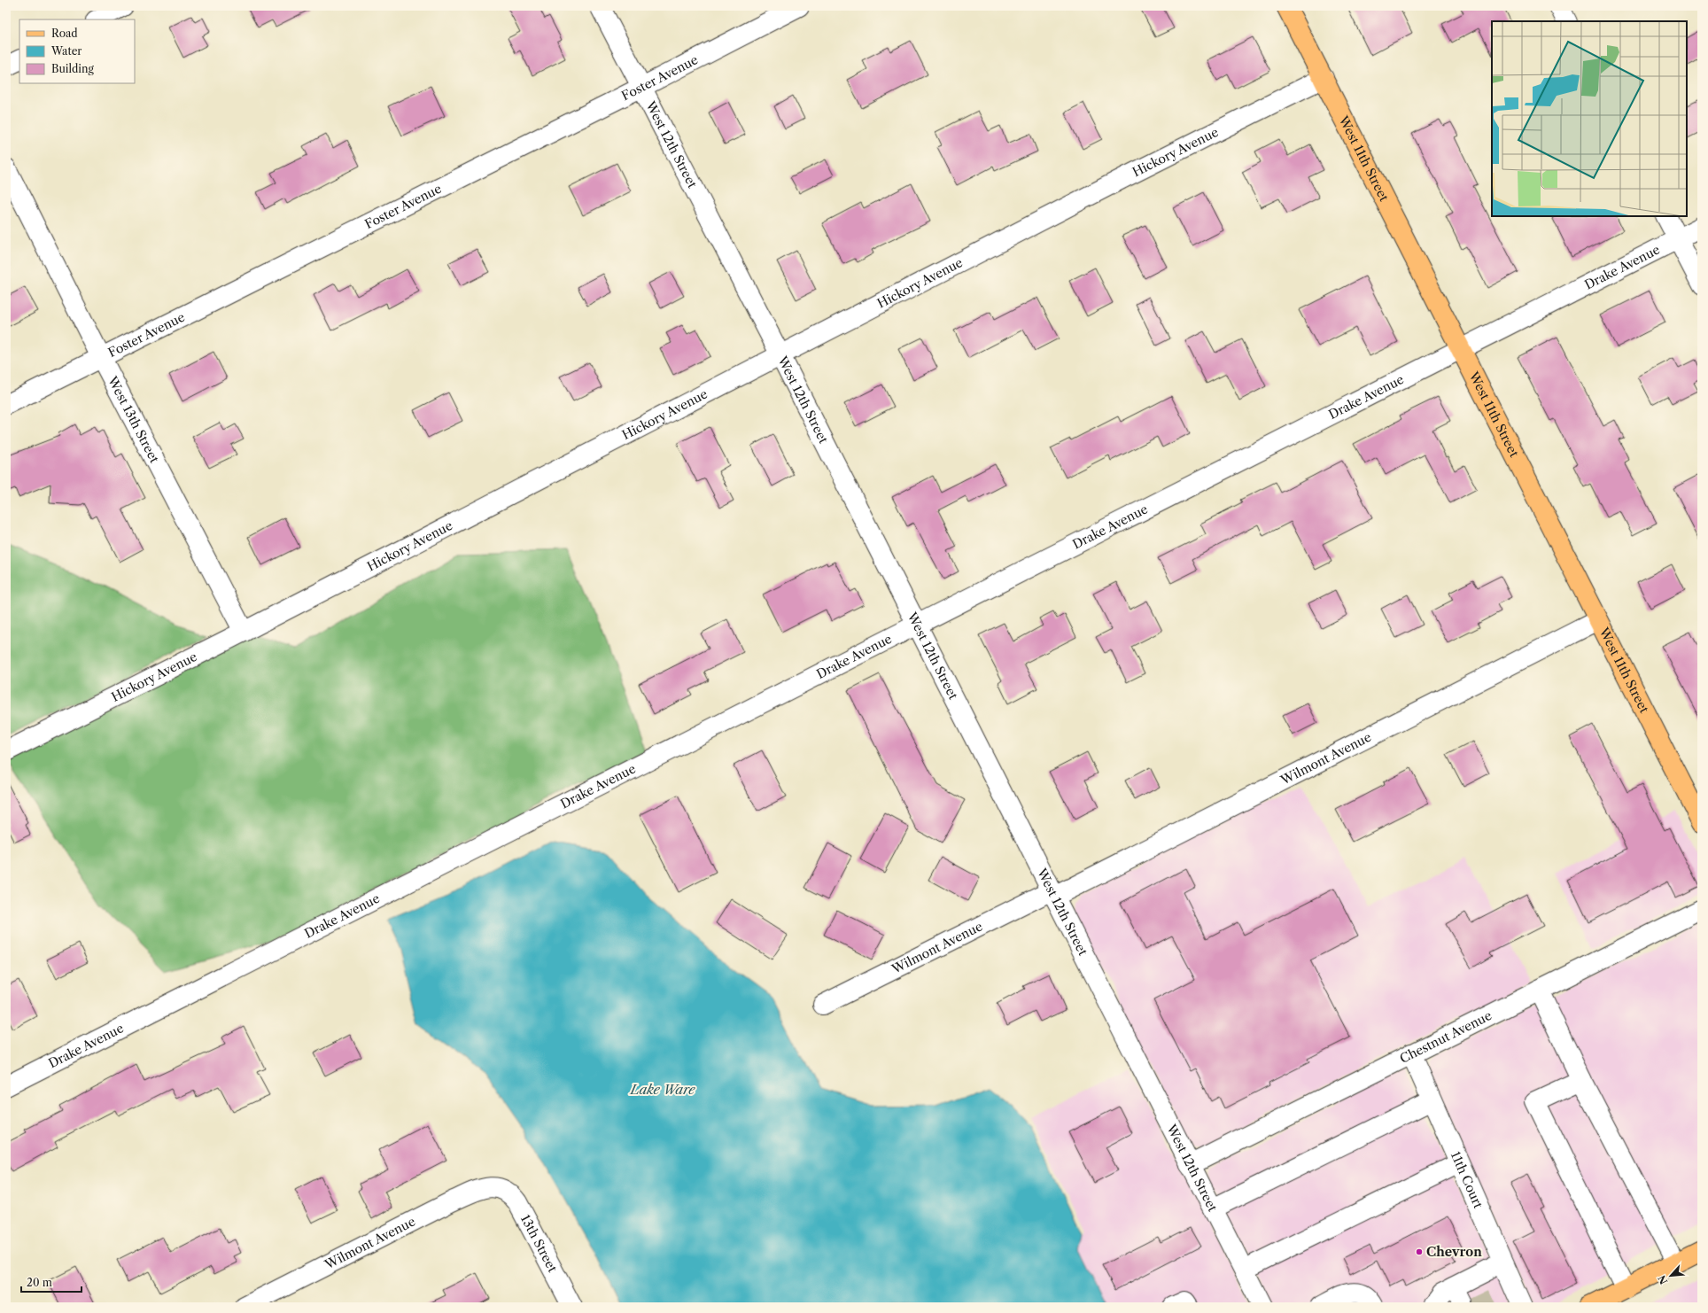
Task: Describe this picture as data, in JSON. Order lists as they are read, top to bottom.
{
  "streets": {
    "main road": ["West 11th Street"],
    "street": [
      "Foster Avenue",
      "West 12th Street",
      "Hickory Avenue",
      "Drake Avenue",
      "West 13th Street",
      "Wilmont Avenue",
      "Chestnut Avenue",
      "11th Court",
      "13th Street"
    ]
  },
  "crossings": [
    ["Foster Avenue", "West 12th Street"],
    ["Foster Avenue", "West 13th Street"],
    ["West 12th Street", "Hickory Avenue"],
    ["West 12th Street", "Drake Avenue"],
    ["West 12th Street", "Wilmont Avenue"],
    ["West 12th Street", "Chestnut Avenue"],
    ["Hickory Avenue", "West 11th Street"],
    ["Hickory Avenue", "West 13th Street"],
    ["West 11th Street", "Drake Avenue"],
    ["West 11th Street", "Wilmont Avenue"],
    ["Wilmont Avenue", "13th Street"],
    ["Chestnut Avenue", "11th Court"]
  ],
  "water": ["Lake Ware"],
  "places": ["Chevron"],
  "legend": ["Road", "Water", "Building"],
  "scale_bar": "20 m",
  "north": "bottom left"
}
